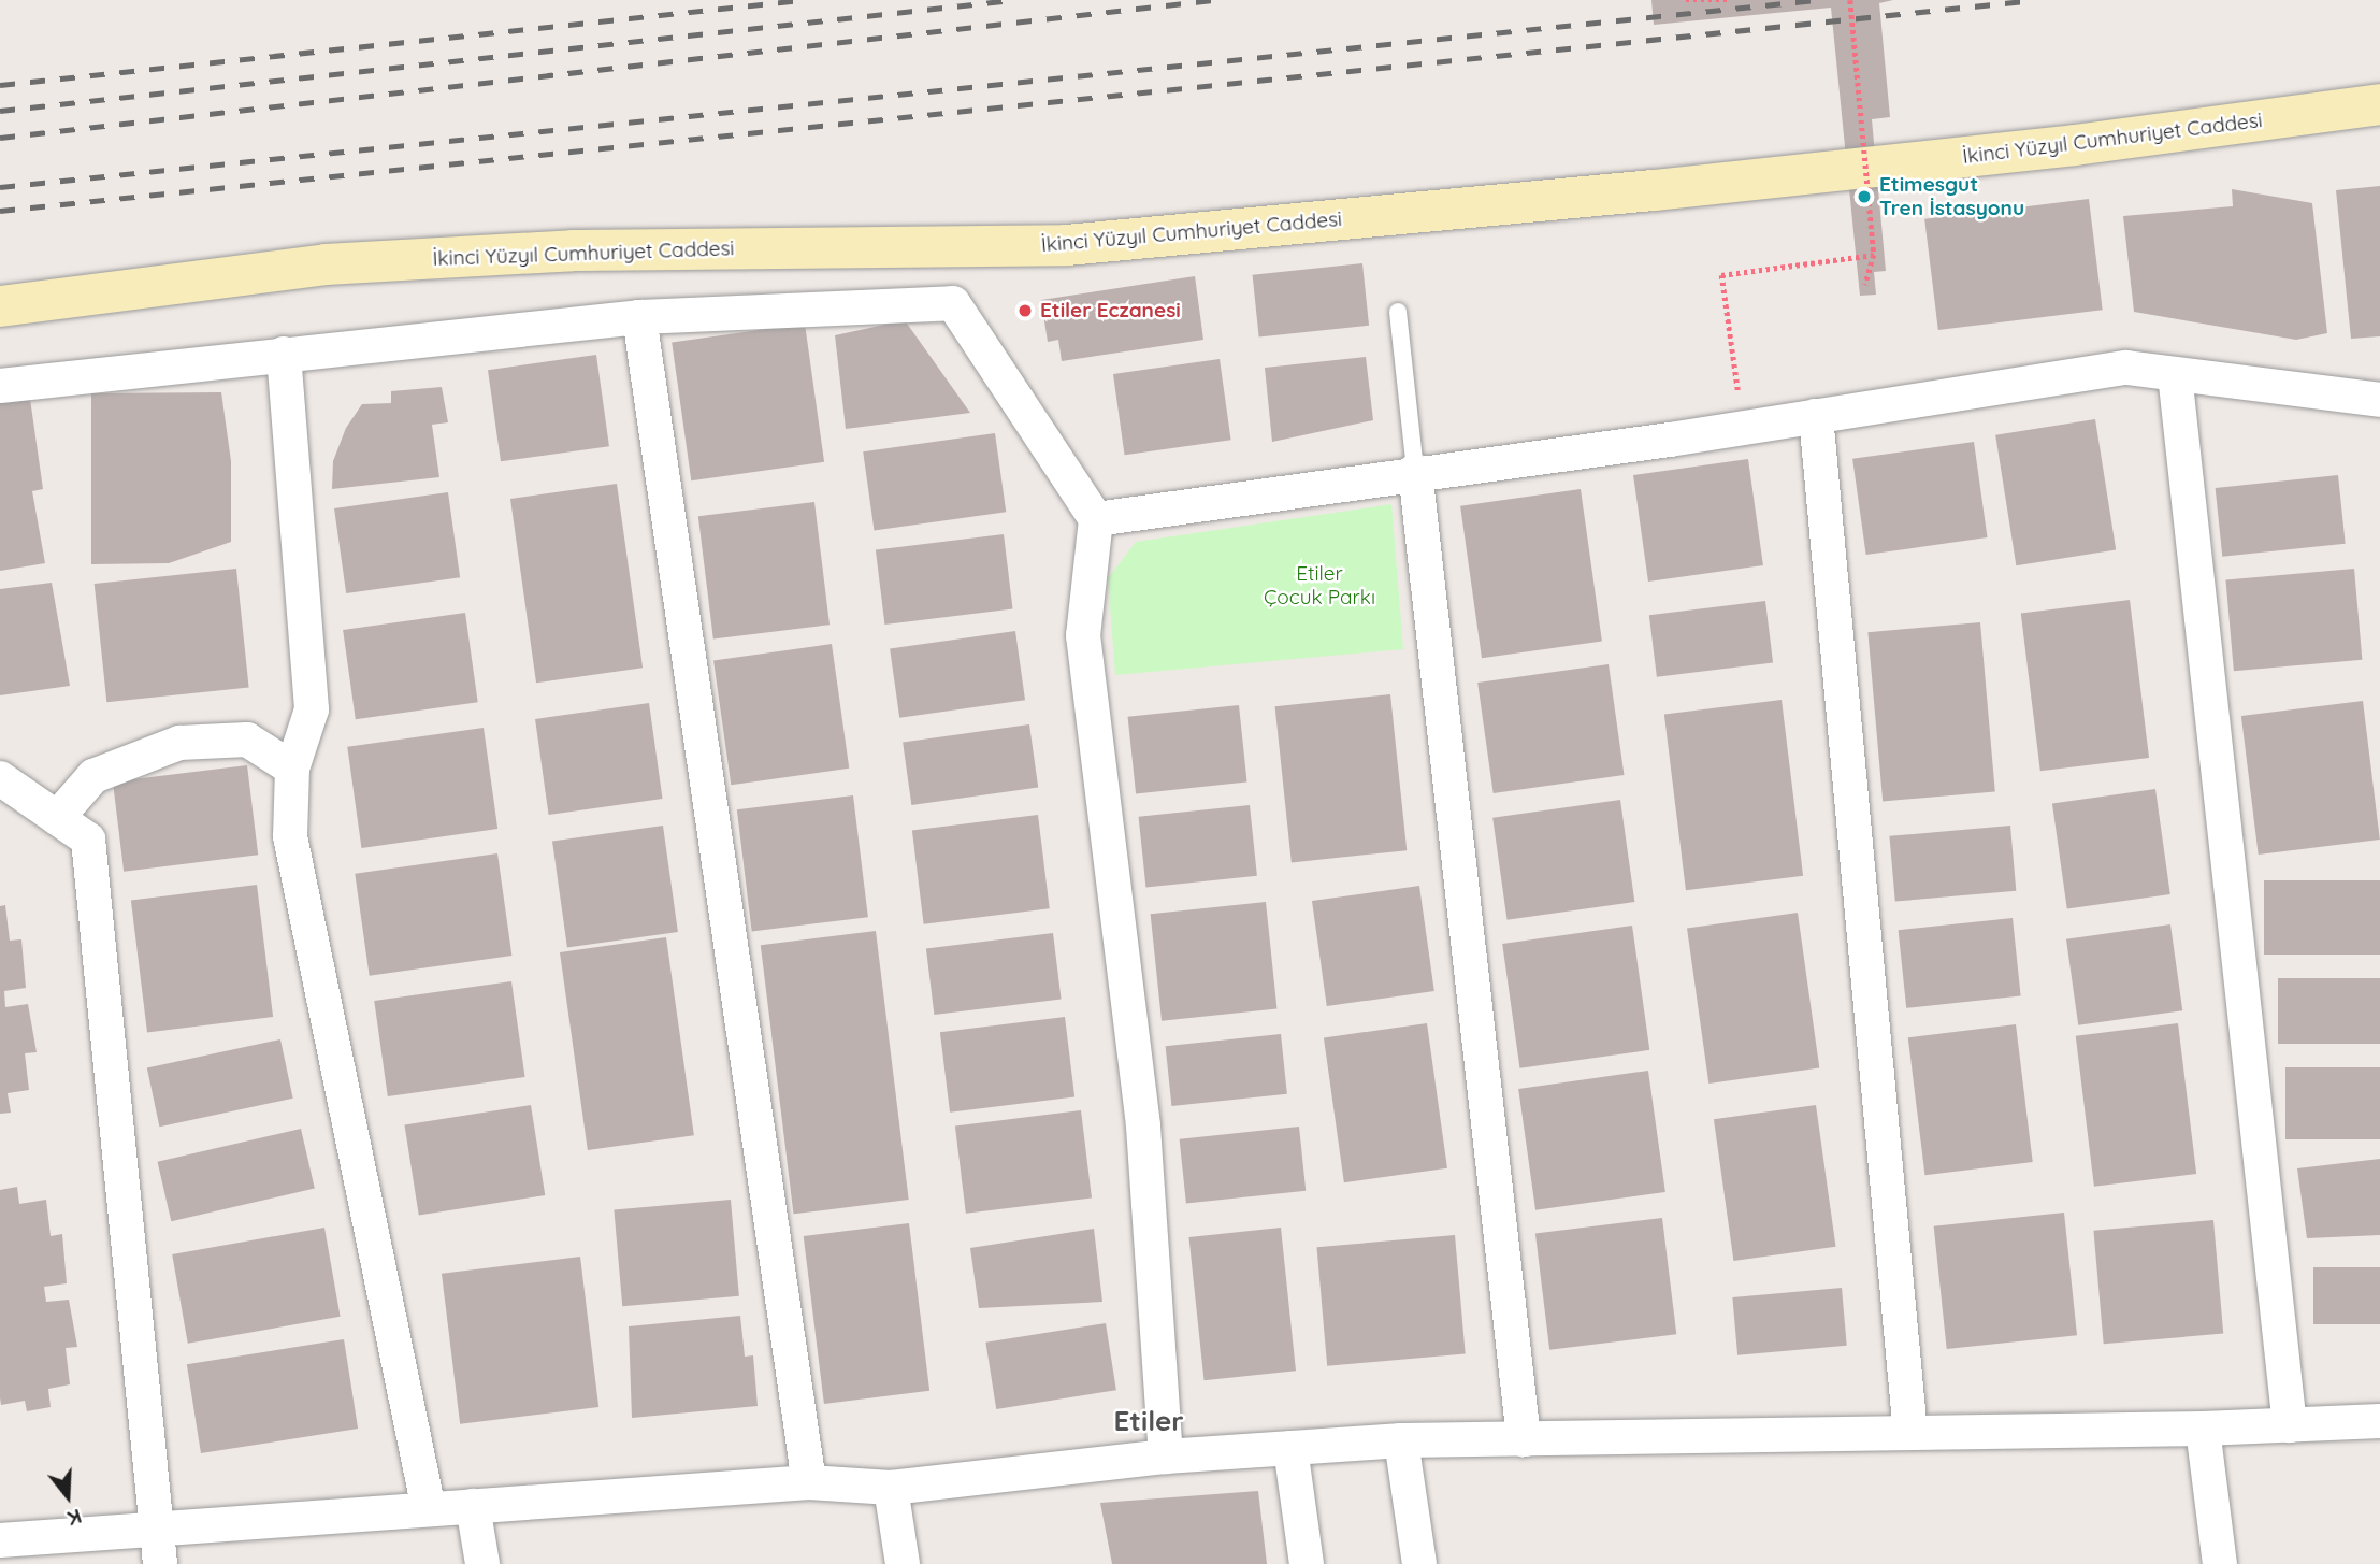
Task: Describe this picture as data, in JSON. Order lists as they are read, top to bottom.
{
  "streets": {
    "main road": ["İkinci Yüzyıl Cumhuriyet Caddesi"]
  },
  "districts": ["Etiler"],
  "parks": ["Etiler Çocuk Parkı"],
  "places": ["Etimesgut Tren İstasyonu", "Etiler Eczanesi"],
  "north": "bottom"
}
